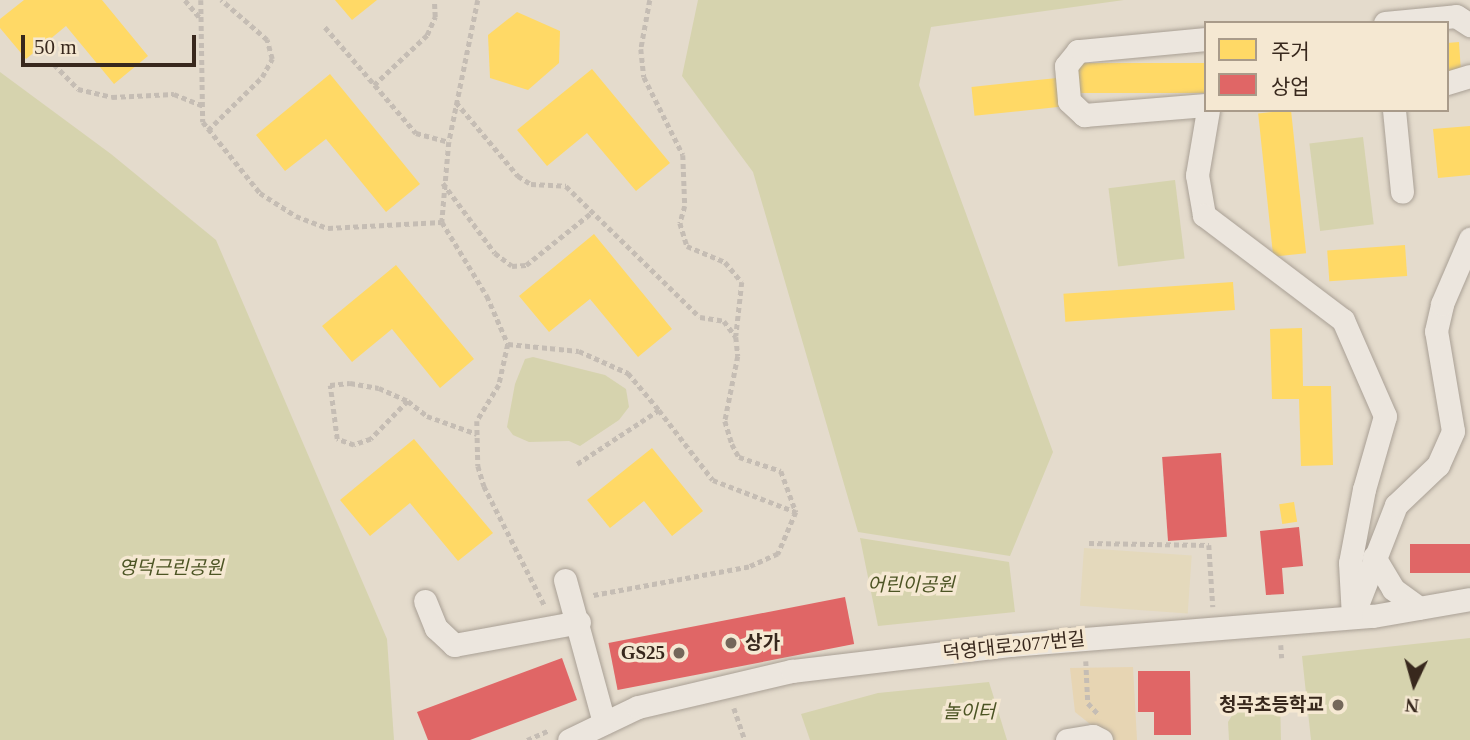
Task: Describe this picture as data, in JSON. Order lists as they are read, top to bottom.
{
  "streets": {
    "street": ["덕영대로2077번길"]
  },
  "parks": ["영덕근린공원", "어린이공원", "놀이터"],
  "places": ["상가", "GS25", "청곡초등학교"],
  "legend": ["주거", "상업"],
  "scale_bar": "50 m",
  "north": "bottom"
}
